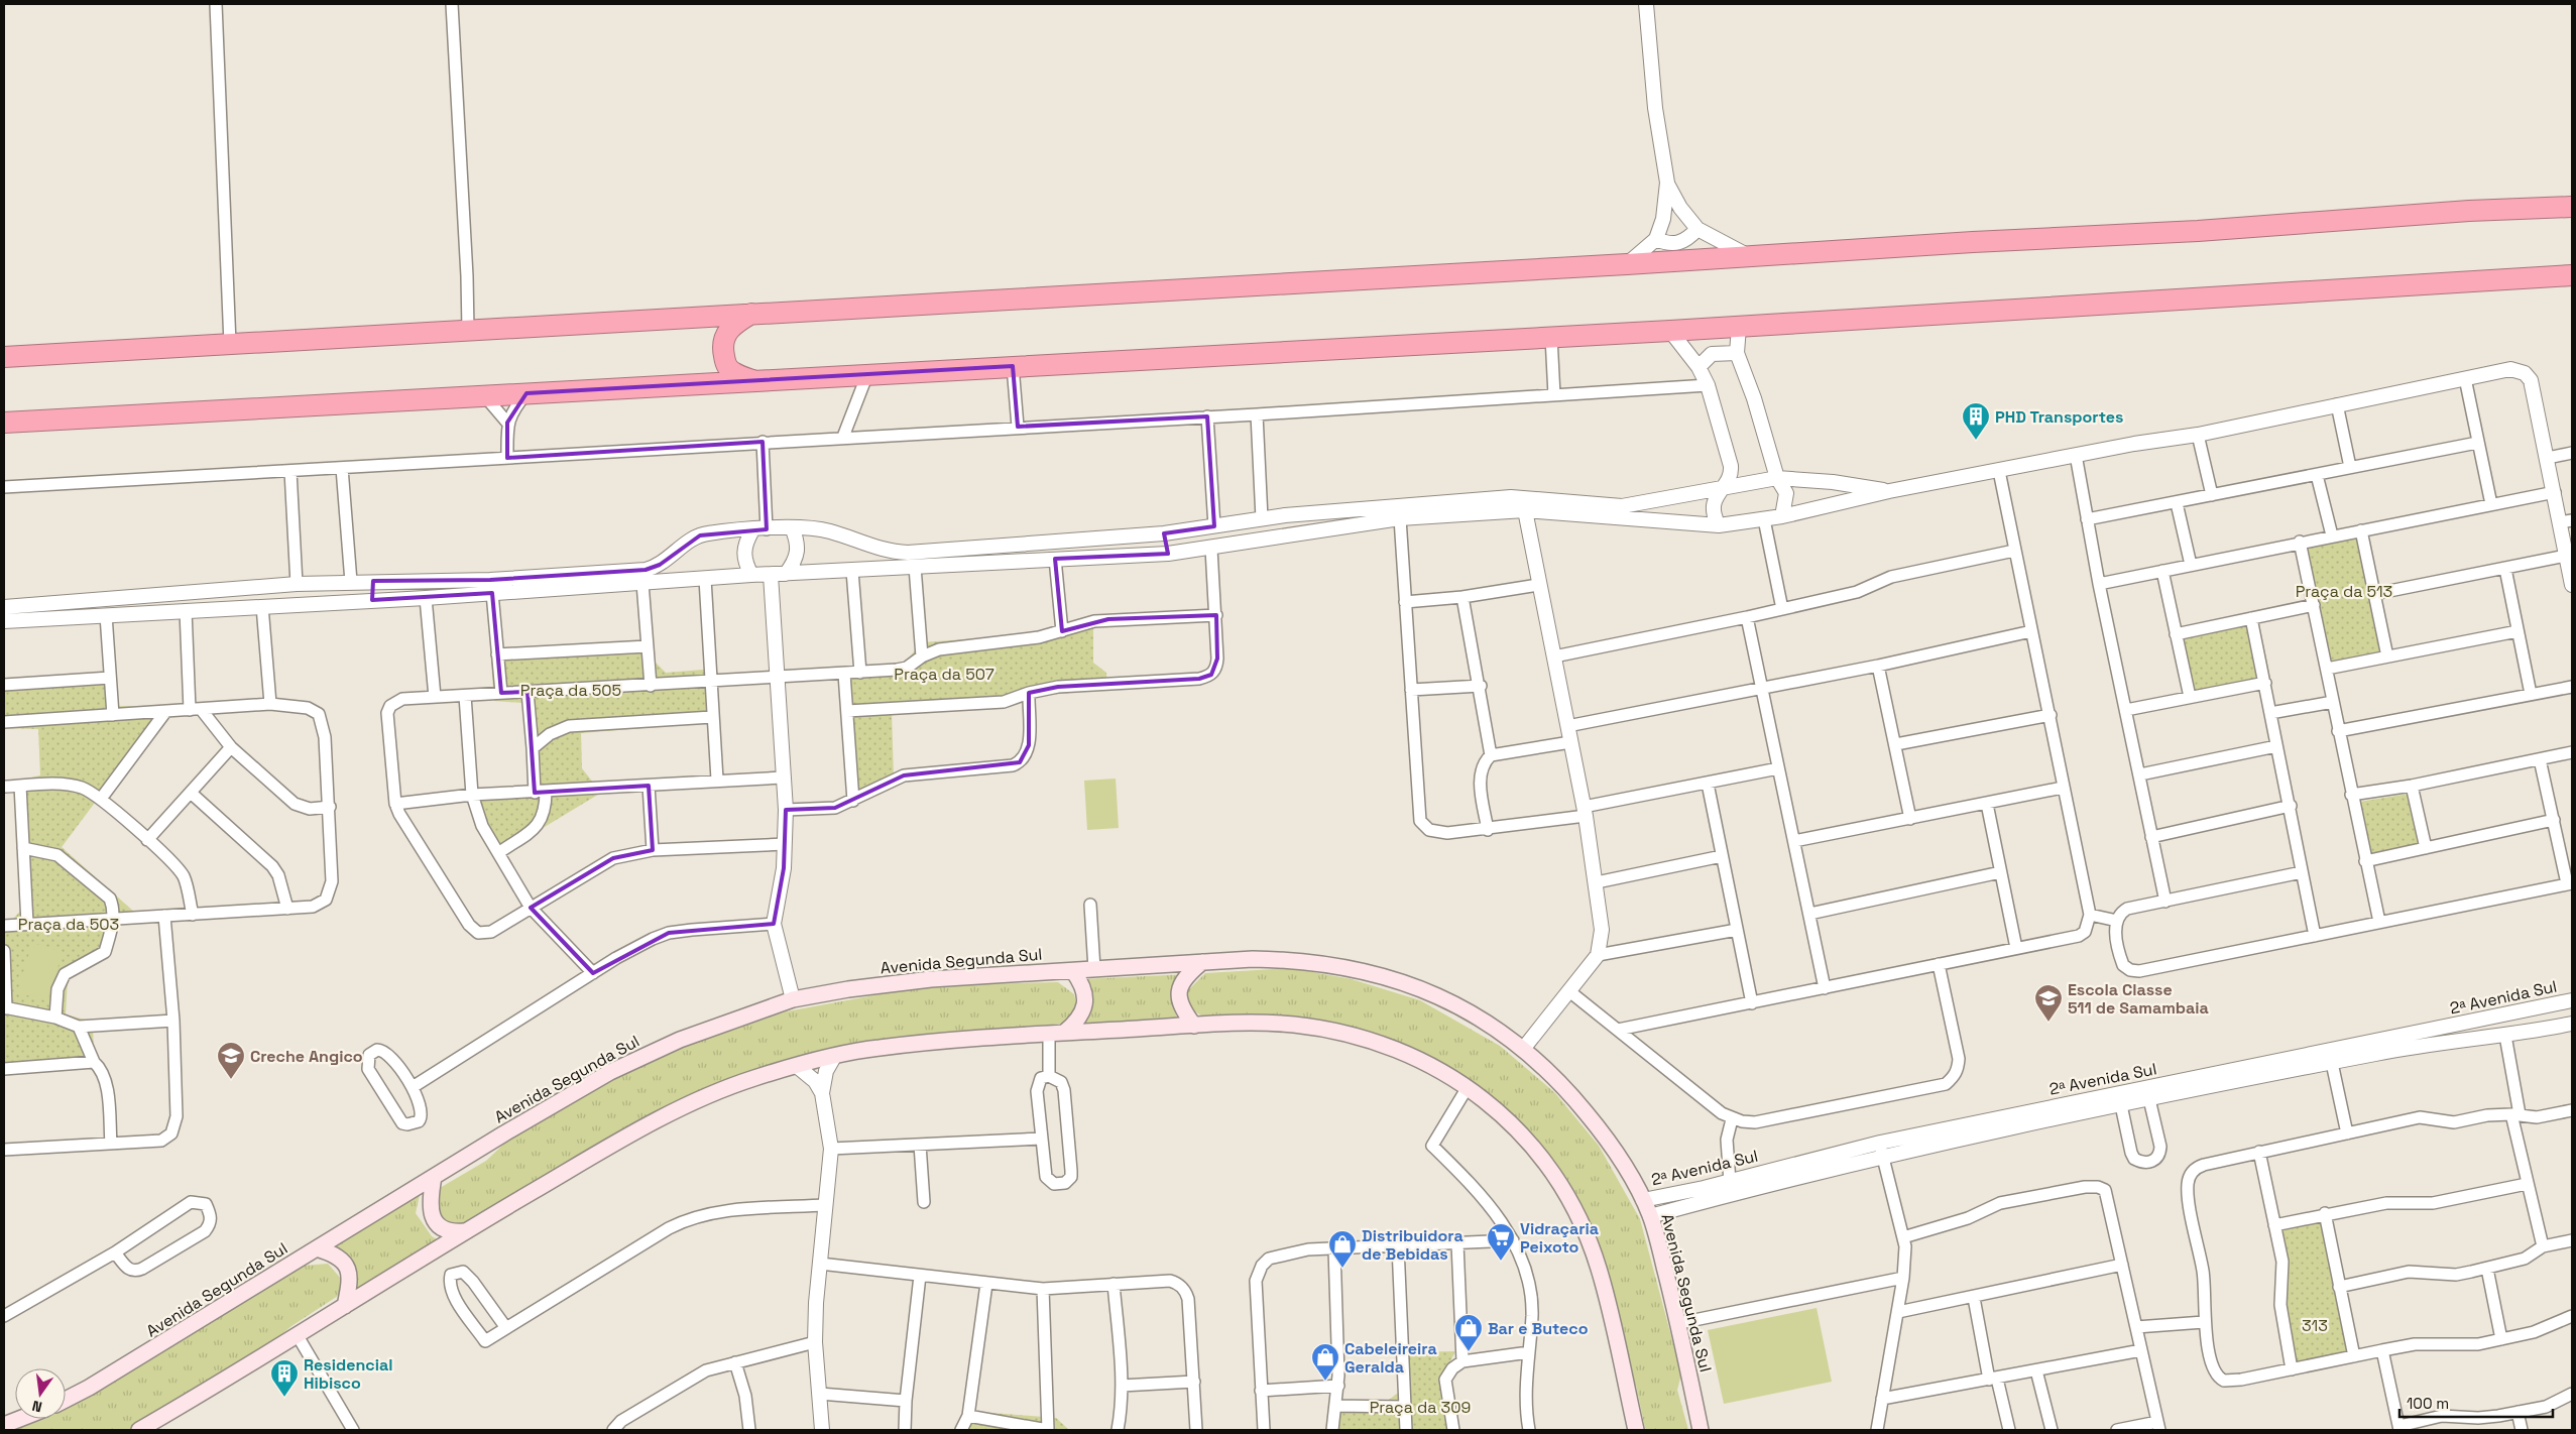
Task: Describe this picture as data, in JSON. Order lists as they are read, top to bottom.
{
  "streets": {
    "main road": ["Avenida Segunda Sul"],
    "street": ["2ᵃ Avenida Sul"]
  },
  "crossings": [
    ["Avenida Segunda Sul", "2ᵃ Avenida Sul"]
  ],
  "parks": [
    "Praça da 513",
    "Praça da 507",
    "Praça da 505",
    "Praça da 503",
    "313",
    "Praça da 309"
  ],
  "places": {
    "building": ["PHD Transportes", "Residencial Hibisco"],
    "school or university": ["Escola Classe 511 de Samambaia", "Creche Angico"],
    "supermarket": ["Vidraçaria Peixoto"],
    "shop": ["Distribuidora de Bebidas", "Bar e Buteco", "Cabeleireira Geralda"]
  },
  "scale_bar": "100 m",
  "north": "bottom"
}
